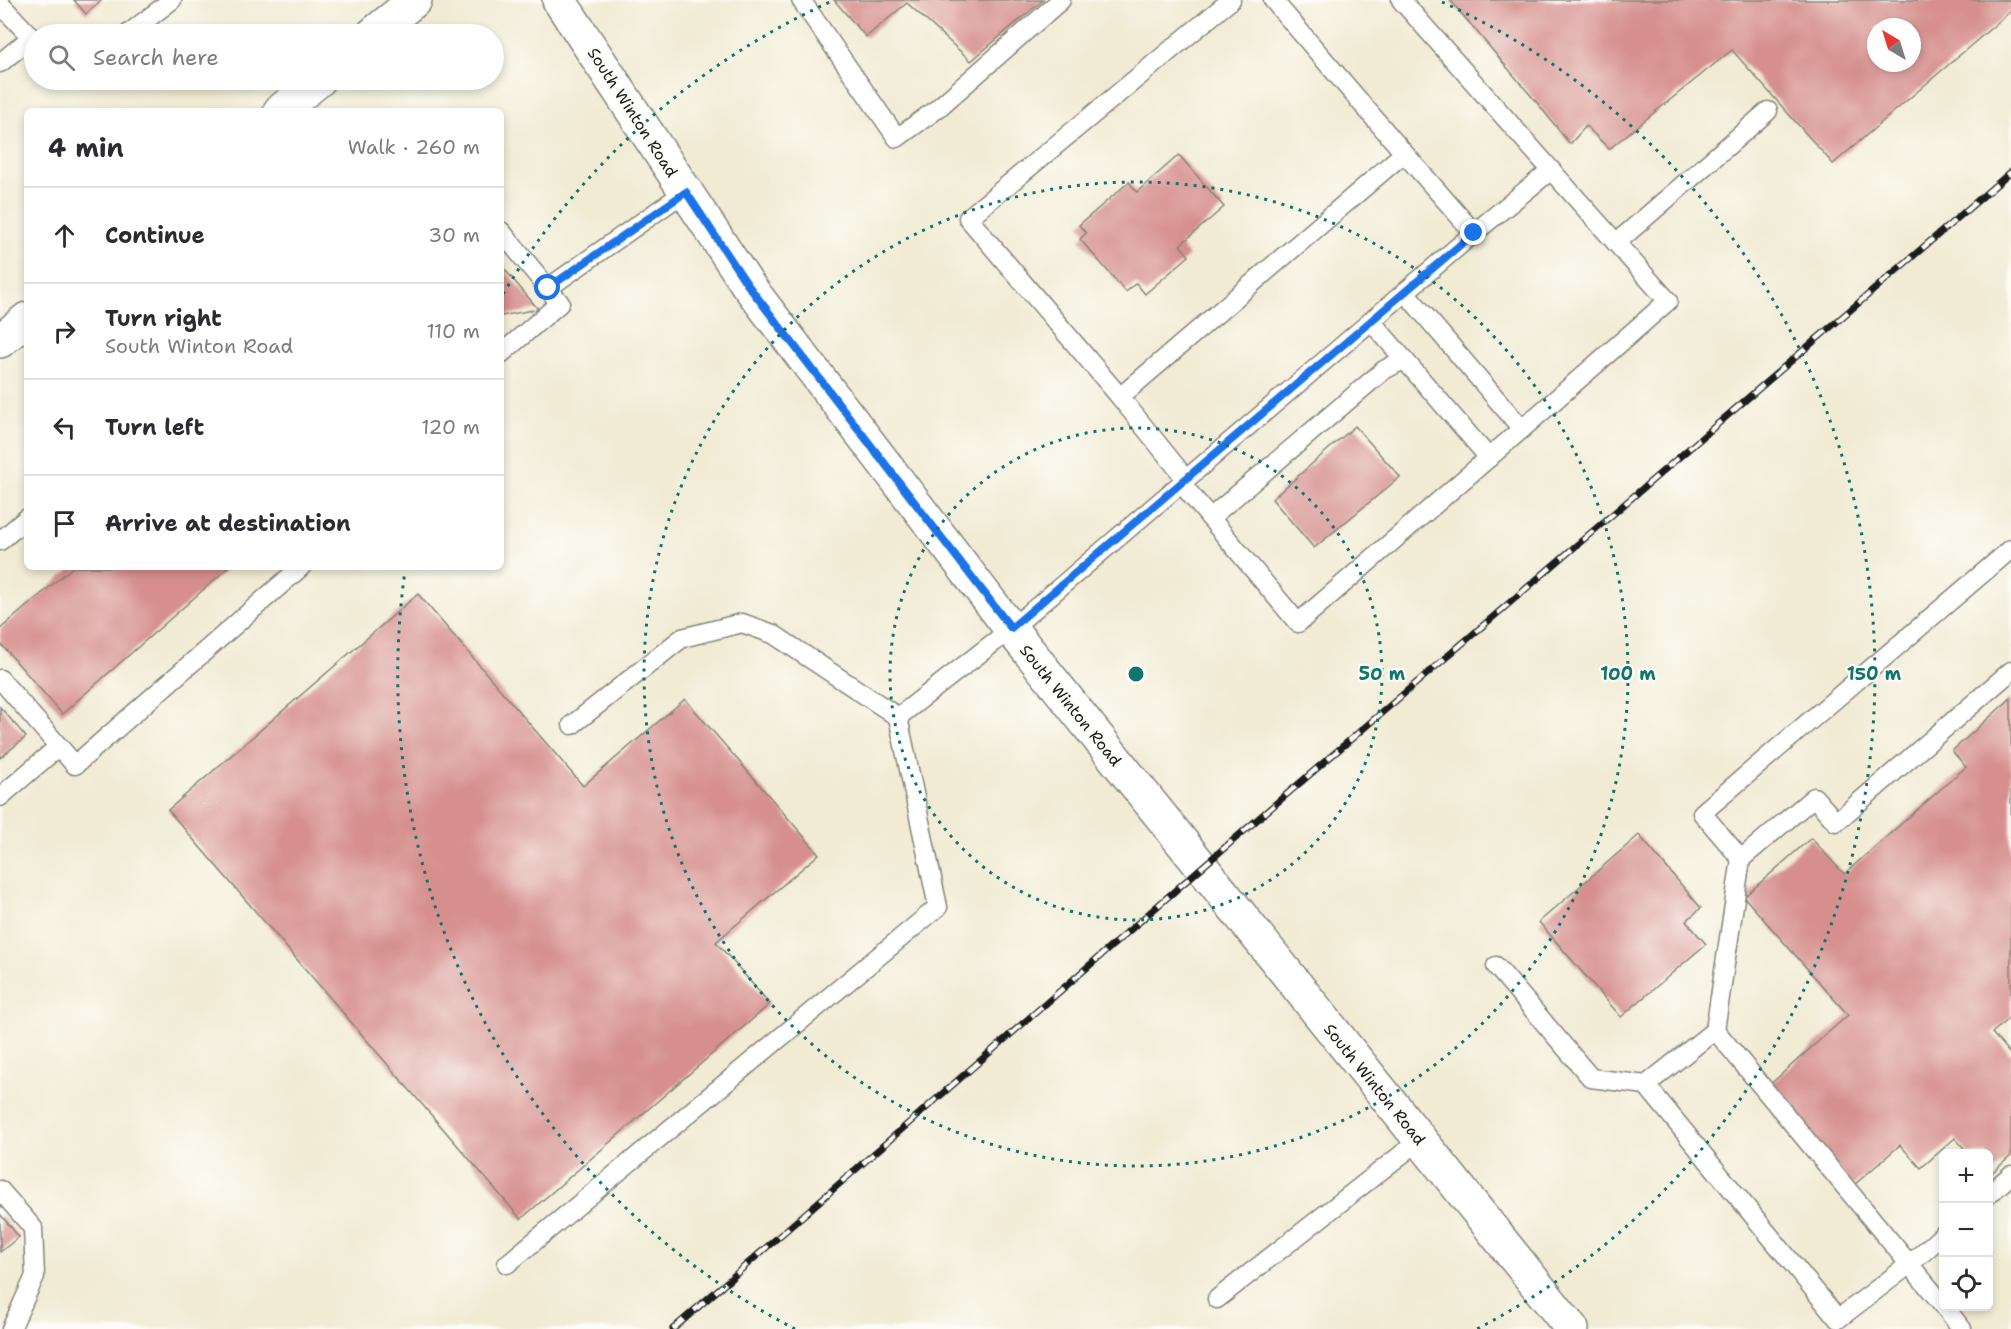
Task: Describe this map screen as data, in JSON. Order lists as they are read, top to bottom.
{
  "streets": {
    "main road": ["South Winton Road"]
  },
  "north": "top left",
  "page": {
    "search": "Search here",
    "heading": ["4 min", "Walk · 260 m"],
    "list": [
      ["Continue", "30 m"],
      ["Turn right", "South Winton Road", "110 m"],
      ["Turn left", "120 m"],
      "Arrive at destination"
    ],
    "map_buttons": ["+", "−"]
  },
  "rings": ["50 m", "100 m", "150 m"]
}
